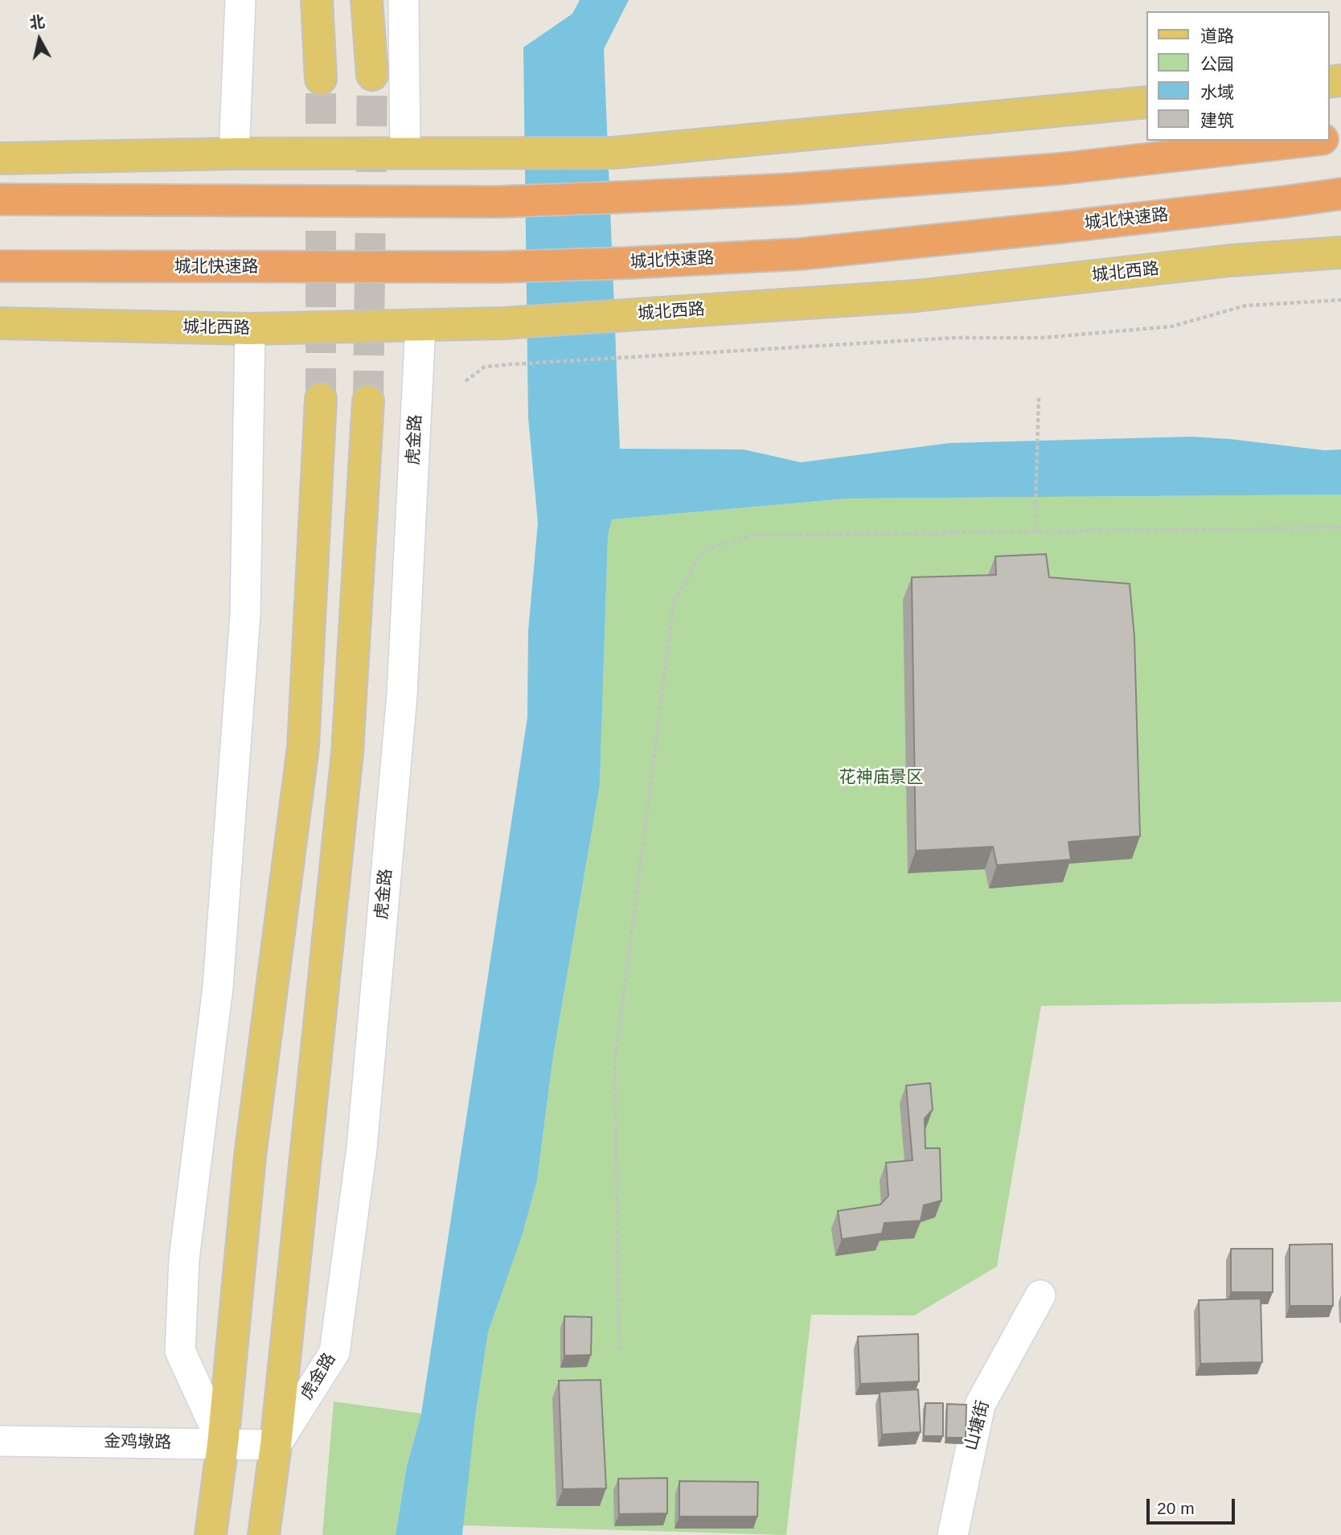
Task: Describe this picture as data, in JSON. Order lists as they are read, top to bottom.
{
  "streets": {
    "highway": ["城北快速路"],
    "main road": ["城北西路", "虎金路"],
    "street": ["山塘街", "金鸡墩路"]
  },
  "crossings": [
    ["城北西路", "虎金路"],
    ["虎金路", "金鸡墩路"]
  ],
  "parks": ["花神庙景区"],
  "legend": [
    "道路",
    "公园",
    "水域",
    "建筑"
  ],
  "scale_bar": "20 m",
  "north": "top"
}
